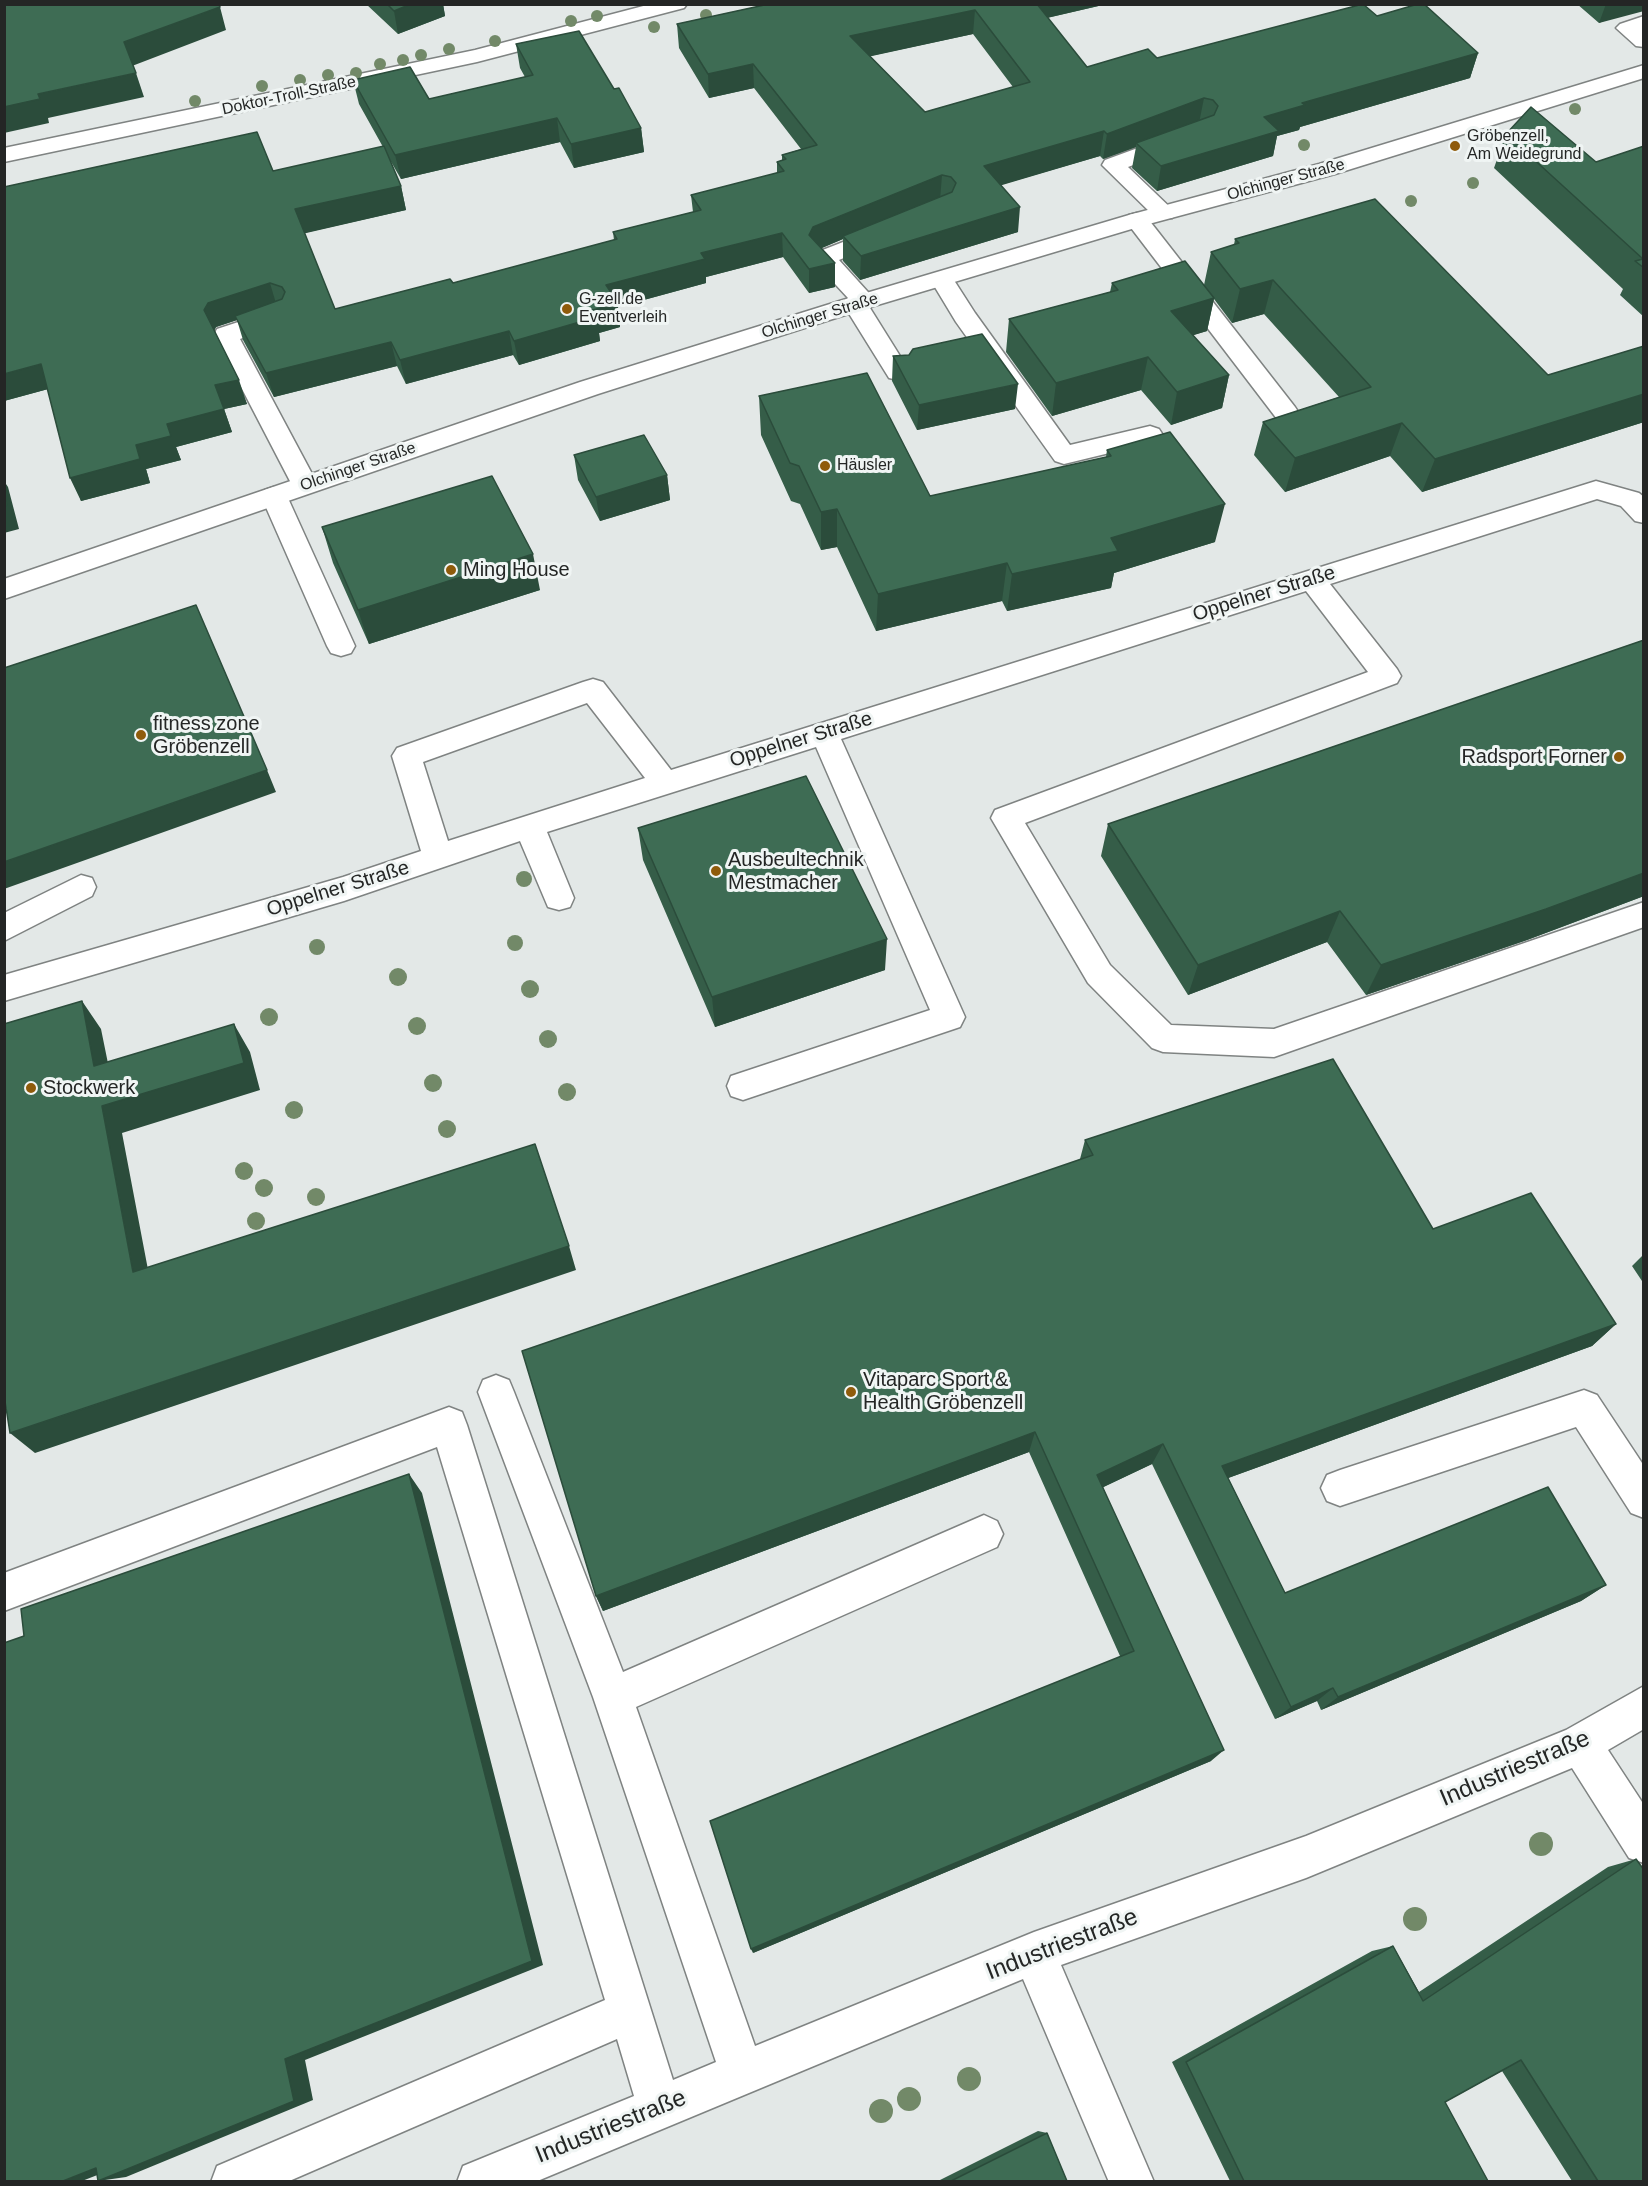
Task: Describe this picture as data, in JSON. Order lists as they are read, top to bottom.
{
  "streets": {
    "street": [
      "Doktor-Troll-Straße",
      "Olchinger Straße",
      "Oppelner Straße",
      "Industriestraße"
    ]
  },
  "places": [
    "Gröbenzell, Am Weidegrund",
    "G-zell.de Eventverleih",
    "Häusler",
    "Ming House",
    "fitness zone Gröbenzell",
    "Radsport Forner",
    "Ausbeultechnik Mestmacher",
    "Stockwerk",
    "Vitaparc Sport & Health Gröbenzell"
  ]
}
